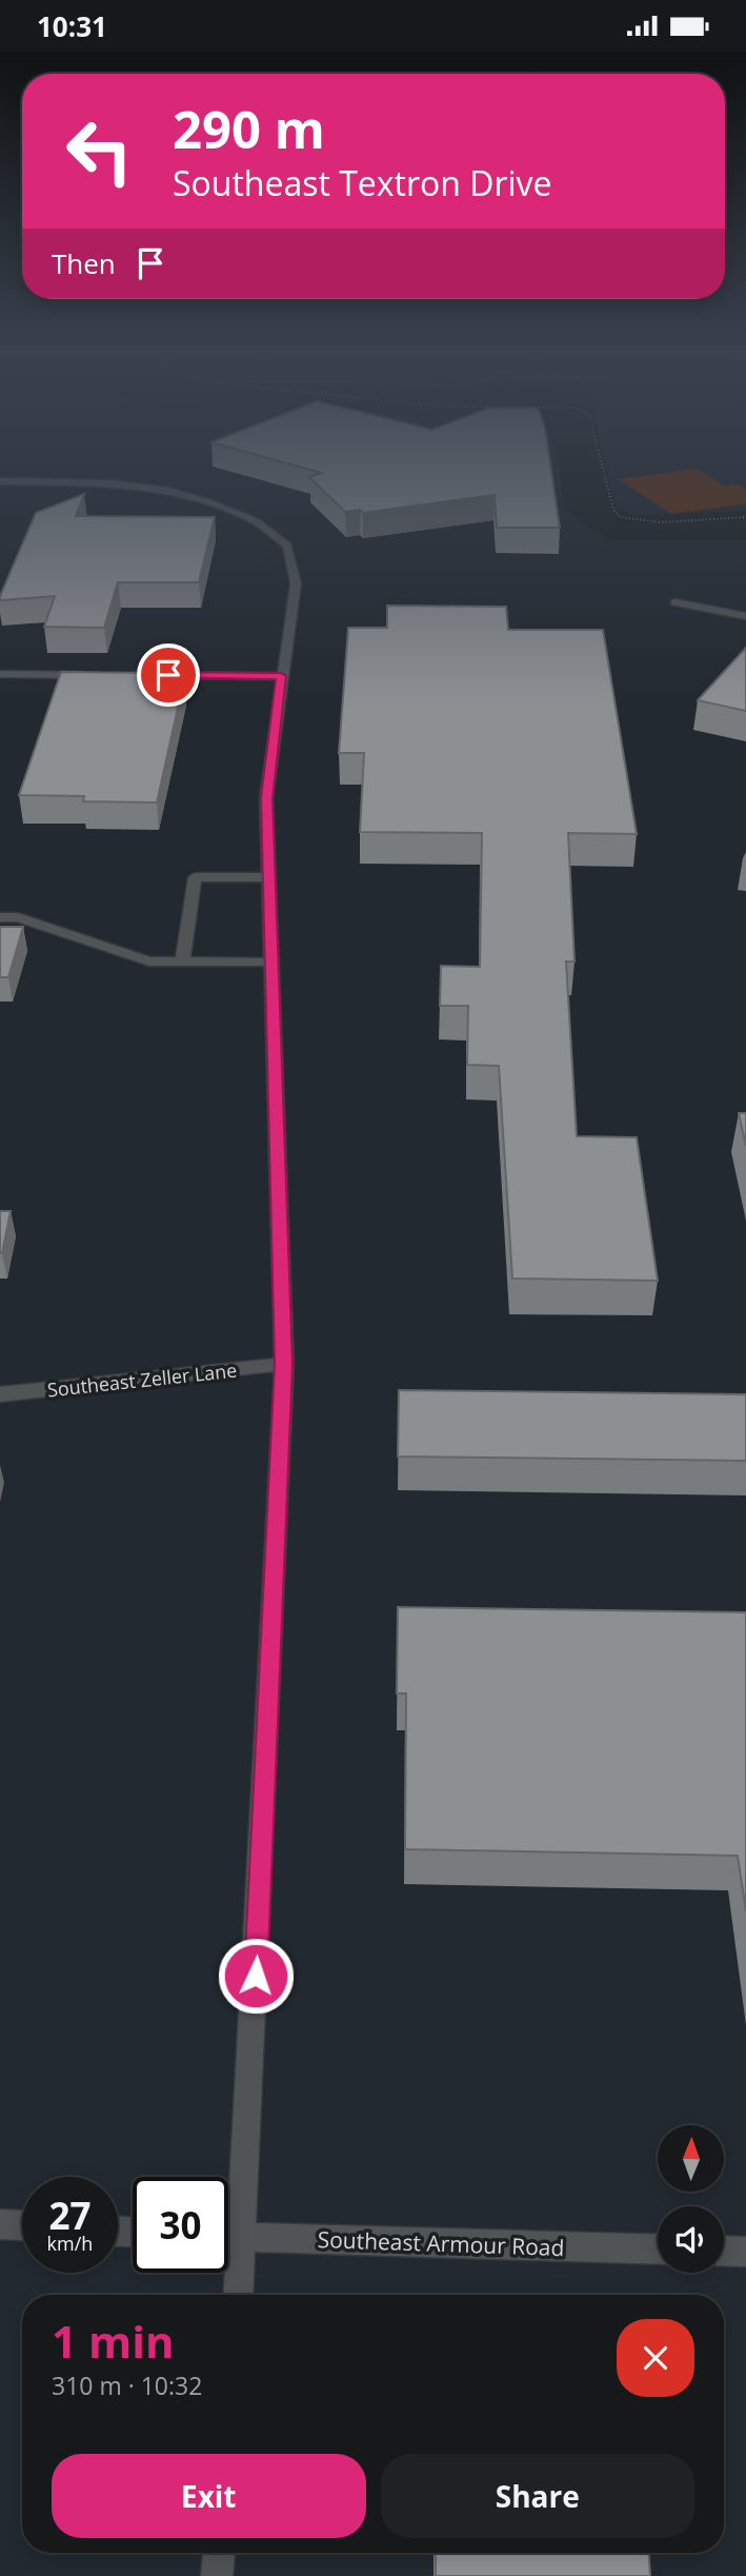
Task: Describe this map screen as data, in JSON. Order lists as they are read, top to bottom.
{
  "streets": {
    "street": ["Southeast Zeller Lane", "Southeast Armour Road"]
  },
  "north": "top",
  "page": {
    "status": "10:31",
    "turn": ["290 m", "Southeast Textron Drive"],
    "then": "Then",
    "speed": "27 km/h",
    "limit": "30",
    "heading": ["1 min", "310 m · 10:32"],
    "buttons": ["Exit", "Share"]
  }
}
